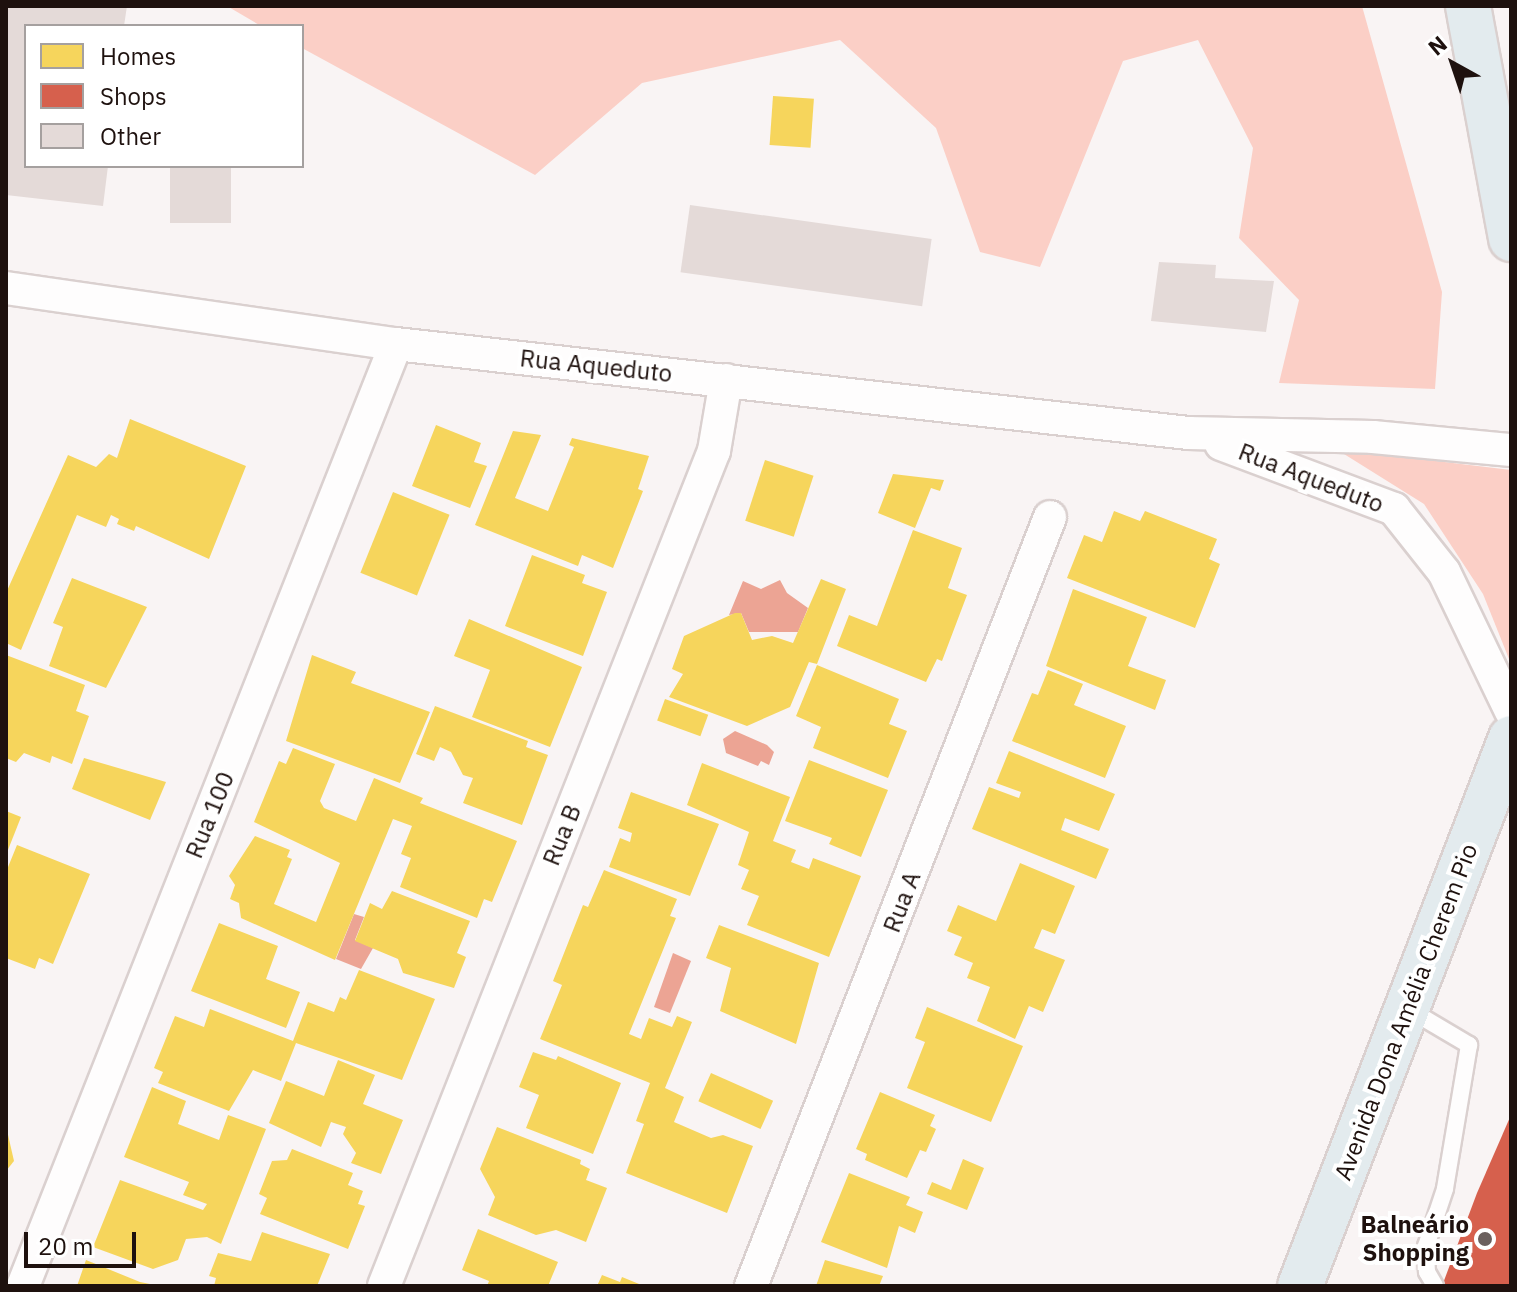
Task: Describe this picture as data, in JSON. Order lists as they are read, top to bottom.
{
  "streets": {
    "main road": ["Avenida Dona Amélia Cherem Pio"],
    "street": [
      "Rua Aqueduto",
      "Rua 100",
      "Rua B",
      "Rua A"
    ]
  },
  "crossings": [
    ["Rua Aqueduto", "Rua 100"],
    ["Rua Aqueduto", "Rua B"],
    ["Rua Aqueduto", "Avenida Dona Amélia Cherem Pio"]
  ],
  "places": ["Balneário Shopping"],
  "legend": ["Homes", "Shops", "Other"],
  "scale_bar": "20 m",
  "north": "top left"
}
